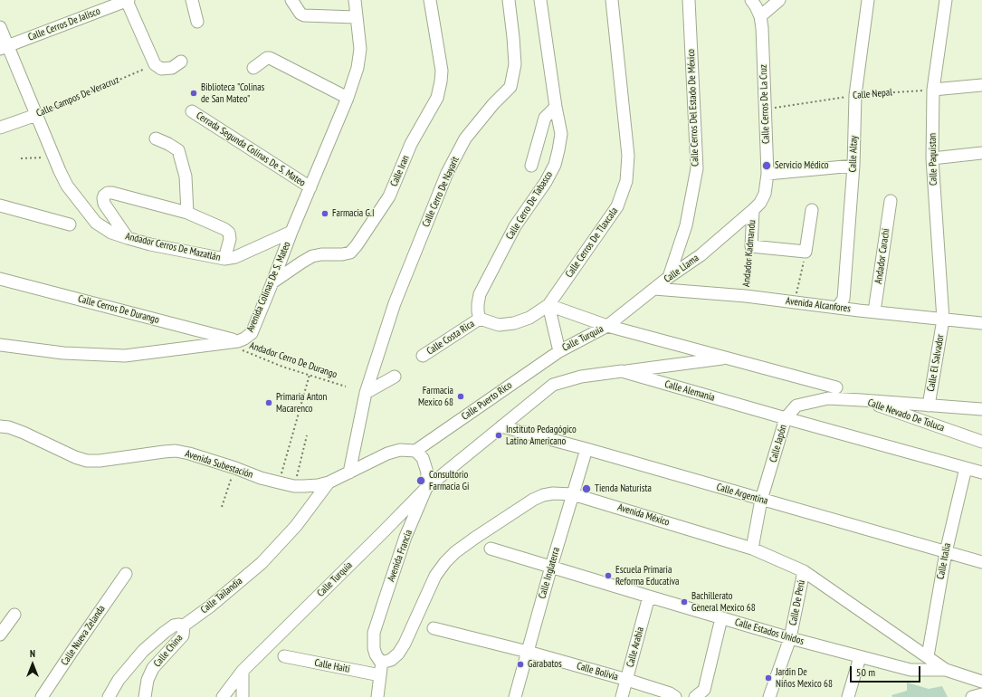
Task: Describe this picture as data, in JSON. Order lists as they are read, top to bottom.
{
  "streets": {
    "street": [
      "Calle Cerros De Jalisco",
      "Calle Campos De Veracruz",
      "Calle Cerros De La Cruz",
      "Calle Cerros Del Estado De México",
      "Cerrada Segunda Colinas De S. Mateo",
      "Calle Altay",
      "Calle Paquistan",
      "Calle Iran",
      "Calle Cerro De Nayarit",
      "Calle Cerro De Tabasco",
      "Calle Cerros De Tlaxcala",
      "Andador Cerros De Mazatlán",
      "Andador Kadmandu",
      "Andador Carachi",
      "Calle Llama",
      "Avenida Colinas De S. Mateo",
      "Avenida Alcanfores",
      "Calle Cerros De Durango",
      "Calle Costa Rica",
      "Calle Turquia",
      "Calle El Salvador",
      "Calle Alemania",
      "Calle Puerto Rico",
      "Calle Nevado De Toluca",
      "Calle Japón",
      "Avenida Subestación",
      "Calle Argentina",
      "Avenida México",
      "Avenida Francia",
      "Calle Italia",
      "Calle Inglaterra",
      "Calle Tailandia",
      "Calle De Perú",
      "Calle Estados Unidos",
      "Calle Nueva Zelanda",
      "Calle Arabia",
      "Calle China",
      "Calle Haiti",
      "Calle Bolivia"
    ],
    "path": ["Calle Nepal", "Andador Cerro De Durango"]
  },
  "crossings": [
    ["Calle Nepal", "Calle Cerros De La Cruz"],
    ["Calle Nepal", "Calle Altay"],
    ["Calle Nepal", "Calle Paquistan"],
    ["Calle Campos De Veracruz", "Andador Cerros De Mazatlán"],
    ["Calle Cerros De La Cruz", "Andador Kadmandu"],
    ["Calle Cerros De La Cruz", "Calle Llama"],
    ["Calle Cerros Del Estado De México", "Calle Llama"],
    ["Cerrada Segunda Colinas De S. Mateo", "Avenida Colinas De S. Mateo"],
    ["Calle Altay", "Avenida Alcanfores"],
    ["Calle Paquistan", "Avenida Alcanfores"],
    ["Calle Paquistan", "Calle El Salvador"],
    ["Calle Iran", "Avenida Colinas De S. Mateo"],
    ["Calle Cerro De Tabasco", "Calle Costa Rica"],
    ["Andador Cerros De Mazatlán", "Avenida Colinas De S. Mateo"],
    ["Andador Kadmandu", "Calle Llama"],
    ["Andador Kadmandu", "Avenida Alcanfores"],
    ["Andador Carachi", "Avenida Alcanfores"],
    ["Calle Llama", "Avenida Alcanfores"],
    ["Calle Llama", "Calle Turquia"],
    ["Avenida Colinas De S. Mateo", "Calle Cerros De Durango"],
    ["Avenida Colinas De S. Mateo", "Andador Cerro De Durango"],
    ["Avenida Alcanfores", "Calle El Salvador"],
    ["Calle Cerros De Durango", "Andador Cerro De Durango"],
    ["Calle Turquia", "Calle Alemania"],
    ["Calle Turquia", "Calle Puerto Rico"],
    ["Calle Turquia", "Avenida Francia"],
    ["Calle El Salvador", "Calle Nevado De Toluca"],
    ["Calle Alemania", "Calle Japón"],
    ["Calle Alemania", "Calle Argentina"],
    ["Calle Alemania", "Avenida Francia"],
    ["Calle Alemania", "Calle Italia"],
    ["Calle Puerto Rico", "Avenida Subestación"],
    ["Calle Puerto Rico", "Avenida Francia"],
    ["Calle Nevado De Toluca", "Calle Japón"],
    ["Calle Japón", "Calle Argentina"],
    ["Calle Japón", "Avenida México"],
    ["Avenida Subestación", "Avenida Francia"],
    ["Avenida Subestación", "Calle Tailandia"],
    ["Calle Argentina", "Calle Italia"],
    ["Calle Argentina", "Calle Inglaterra"],
    ["Avenida México", "Avenida Francia"],
    ["Avenida México", "Calle Italia"],
    ["Avenida México", "Calle Inglaterra"],
    ["Avenida México", "Calle De Perú"],
    ["Avenida México", "Calle Estados Unidos"],
    ["Calle Inglaterra", "Calle Estados Unidos"],
    ["Calle Inglaterra", "Calle Bolivia"],
    ["Calle Tailandia", "Calle China"],
    ["Calle De Perú", "Calle Estados Unidos"],
    ["Calle Estados Unidos", "Calle Arabia"],
    ["Calle Arabia", "Calle Bolivia"]
  ],
  "places": [
    "Biblioteca \"Colinas de San Mateo\"",
    "Servicio Médico",
    "Farmacia G.I",
    "Farmacia Mexico 68",
    "Primaria Anton Macarenco",
    "Instituto Pedagógico Latino Americano",
    "Consultorio Farmacia Gi",
    "Tienda Naturista",
    "Escuela Primaria Reforma Educativa",
    "Bachillerato General Mexico 68",
    "Garabatos",
    "Jardin De Niños Mexico 68"
  ],
  "scale_bar": "50 m",
  "north": "top"
}
